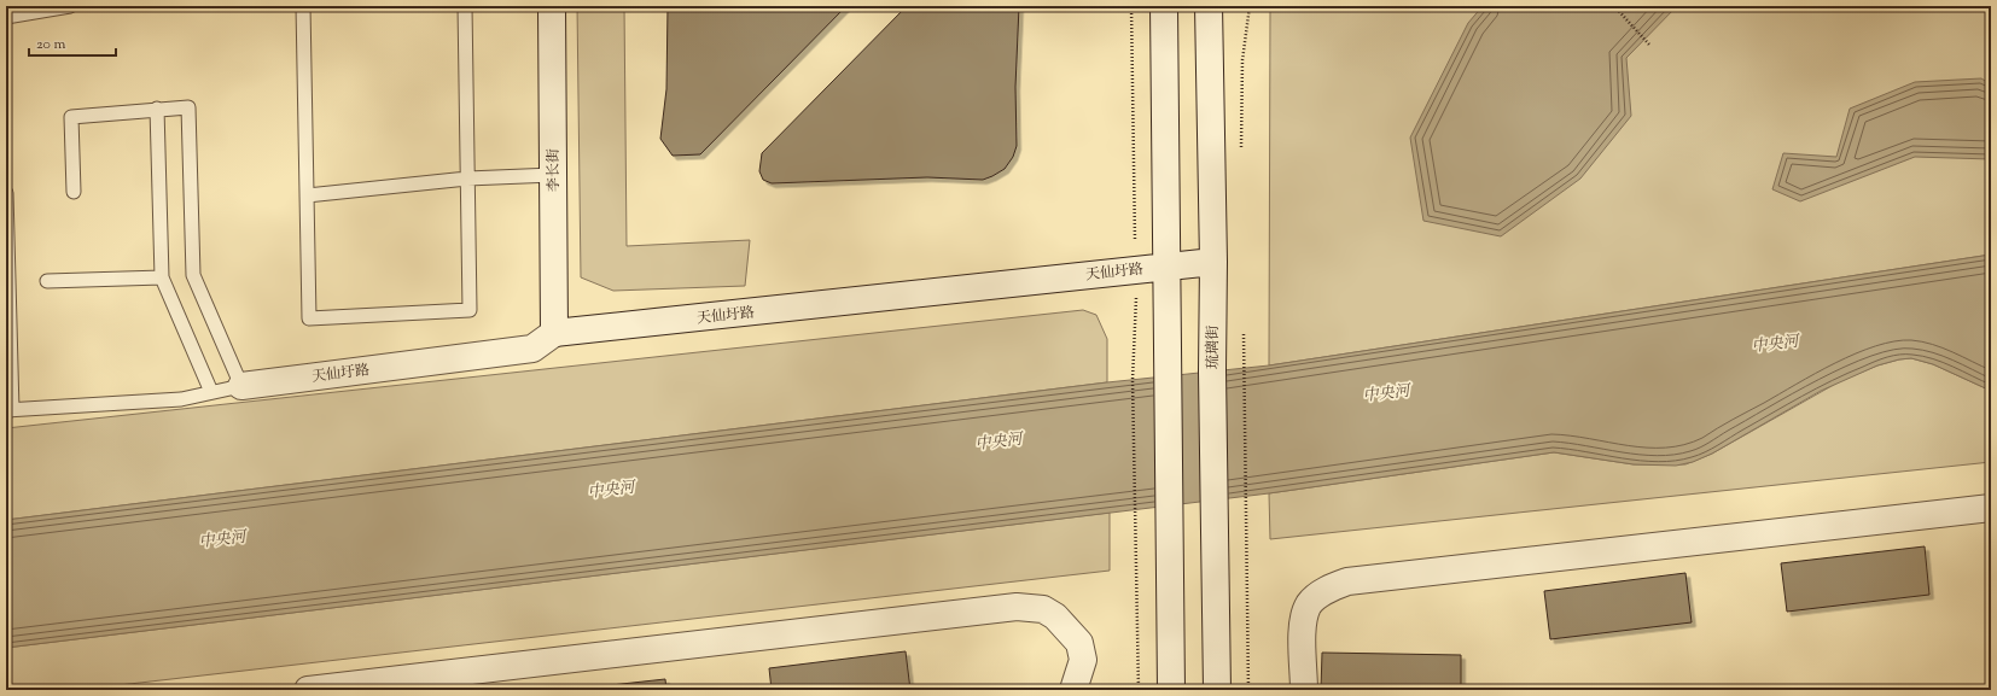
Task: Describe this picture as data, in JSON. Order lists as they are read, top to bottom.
{
  "streets": {
    "street": ["李长街", "天仙圩路", "琉璃街"]
  },
  "crossings": [
    ["李长街", "天仙圩路"],
    ["天仙圩路", "琉璃街"]
  ],
  "water": ["中央河"],
  "scale_bar": "20 m"
}
